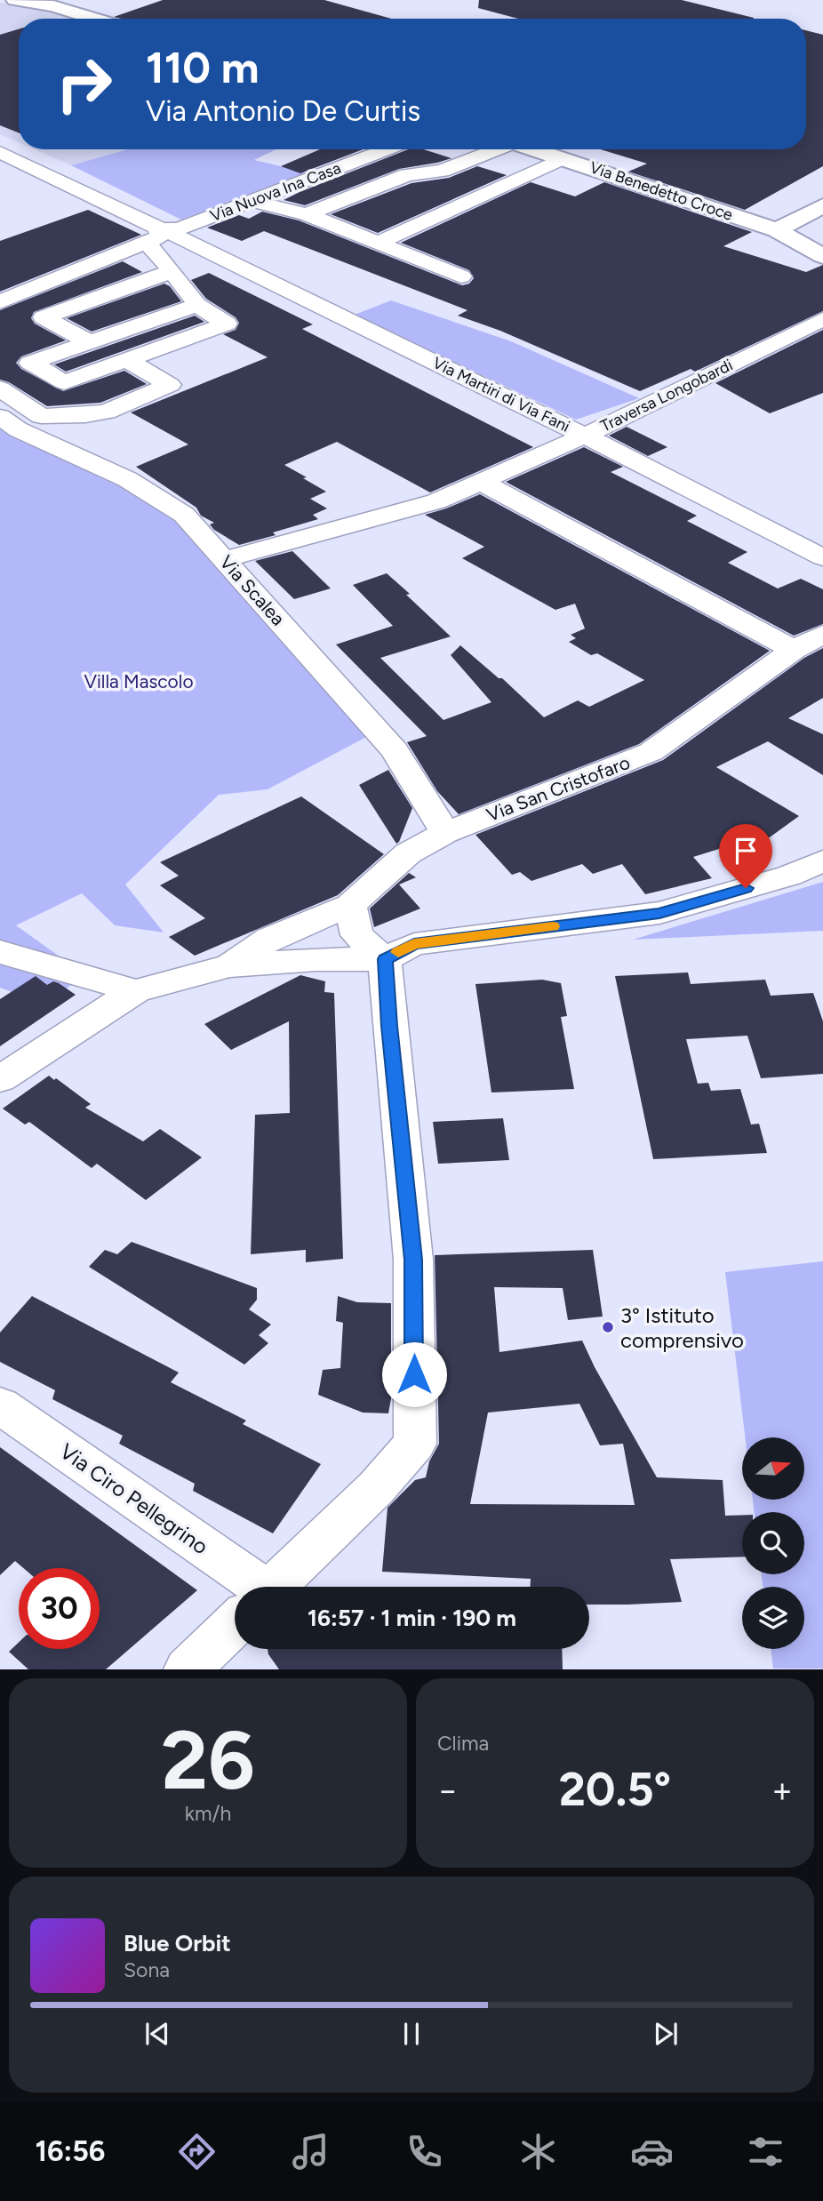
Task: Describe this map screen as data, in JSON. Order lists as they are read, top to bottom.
{
  "streets": {
    "main road": ["Via Benedetto Croce"],
    "street": [
      "Via Nuova Ina Casa",
      "Via Martiri di Via Fani",
      "Traversa Longobardi",
      "Via Scalea",
      "Via San Cristofaro",
      "Via Ciro Pellegrino"
    ]
  },
  "crossings": [
    ["Via Nuova Ina Casa", "Via Martiri di Via Fani"],
    ["Via Martiri di Via Fani", "Traversa Longobardi"],
    ["Traversa Longobardi", "Via Scalea"],
    ["Via Scalea", "Via San Cristofaro"]
  ],
  "parks": ["Villa Mascolo"],
  "places": ["3° Istituto comprensivo"],
  "north": "right",
  "page": {
    "turn": ["110 m", "Via Antonio De Curtis"],
    "limit": "30",
    "trip": "16:57 · 1 min · 190 m",
    "tile": [
      ["26", "km/h"],
      "Clima"
    ],
    "heat": ["−", "20.5°", "+"],
    "song": ["Blue Orbit", "Sona"],
    "tabs": "16:56"
  }
}
